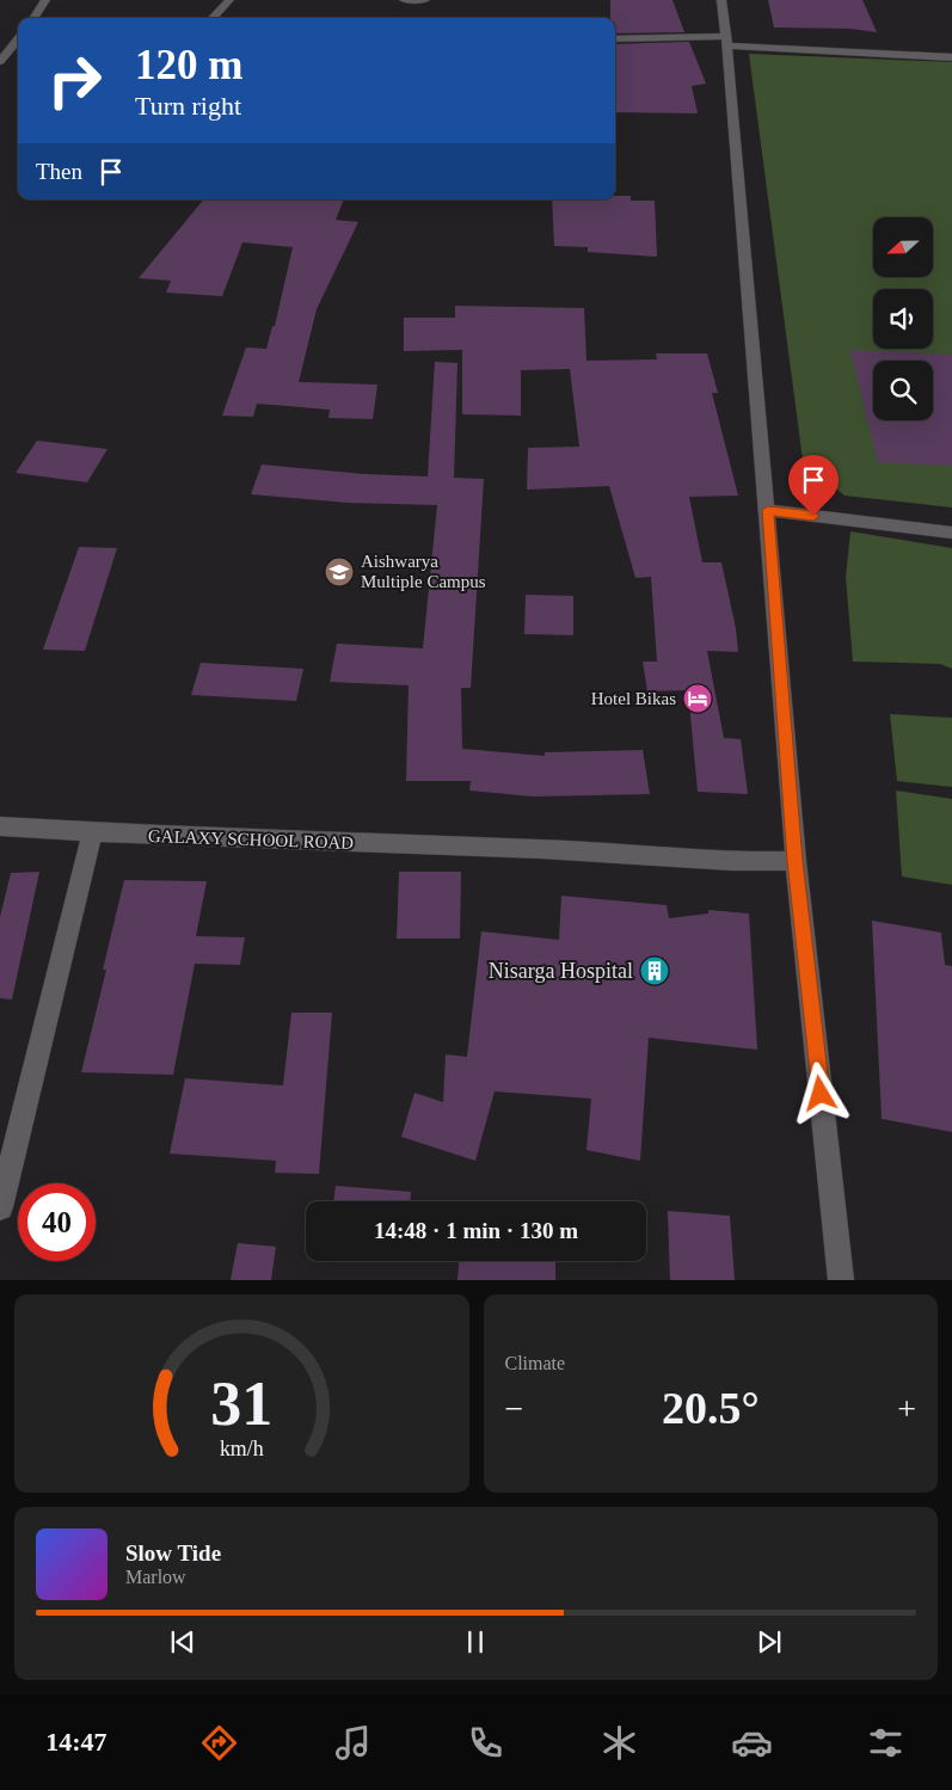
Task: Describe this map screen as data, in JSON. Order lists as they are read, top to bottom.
{
  "streets": {
    "street": ["GALAXY SCHOOL ROAD"]
  },
  "places": {
    "school or university": ["Aishwarya Multiple Campus"],
    "hotel": ["Hotel Bikas"],
    "building": ["Nisarga Hospital"]
  },
  "north": "left",
  "page": {
    "turn": ["120 m", "Turn right"],
    "then": "Then",
    "limit": "40",
    "trip": "14:48 · 1 min · 130 m",
    "tile": "Climate",
    "heat": ["−", "20.5°", "+"],
    "song": ["Slow Tide", "Marlow"],
    "tabs": "14:47",
    "gauge": ["31", "km/h"]
  }
}
